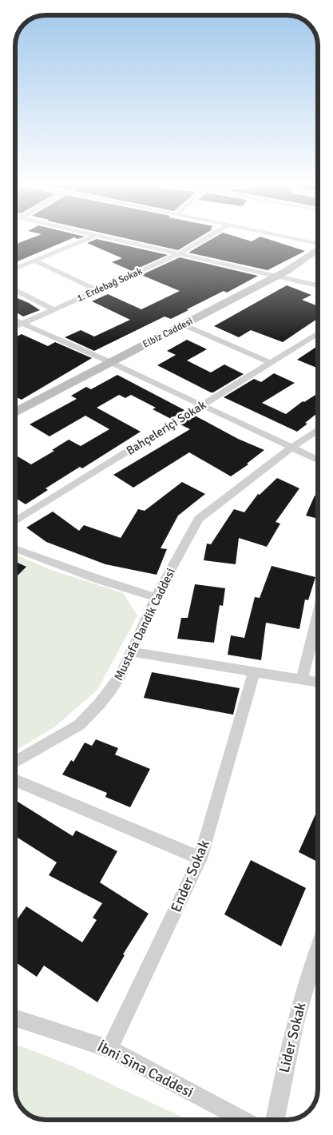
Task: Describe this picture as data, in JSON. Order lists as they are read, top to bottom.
{
  "streets": {
    "street": [
      "1. Erdebağ Sokak",
      "Elbiz Caddesi",
      "Bahçeleriçi Sokak",
      "Mustafa Dandik Caddesi",
      "Ender Sokak",
      "Lider Sokak",
      "İbni Sina Caddesi"
    ]
  },
  "crossings": [
    ["Ender Sokak", "İbni Sina Caddesi"]
  ]
}
